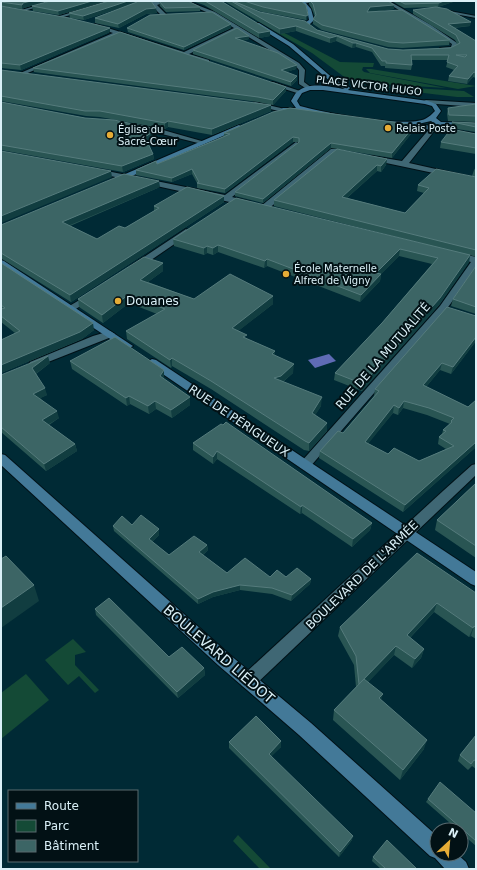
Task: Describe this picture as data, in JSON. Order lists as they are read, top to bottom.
{
  "streets": {
    "main road": ["PLACE VICTOR HUGO", "RUE DE PÉRIGUEUX", "BOULEVARD LIÉDOT"],
    "street": ["RUE DE LA MUTUALITÉ", "BOULEVARD DE L'ARMÉE"]
  },
  "crossings": [
    ["RUE DE LA MUTUALITÉ", "RUE DE PÉRIGUEUX"],
    ["RUE DE PÉRIGUEUX", "BOULEVARD DE L'ARMÉE"],
    ["BOULEVARD DE L'ARMÉE", "BOULEVARD LIÉDOT"]
  ],
  "places": [
    "Relais Poste",
    "Église du Sacré-Cœur",
    "École Maternelle Alfred de Vigny",
    "Douanes"
  ],
  "legend": ["Route", "Parc", "Bâtiment"],
  "north": "top right"
}
